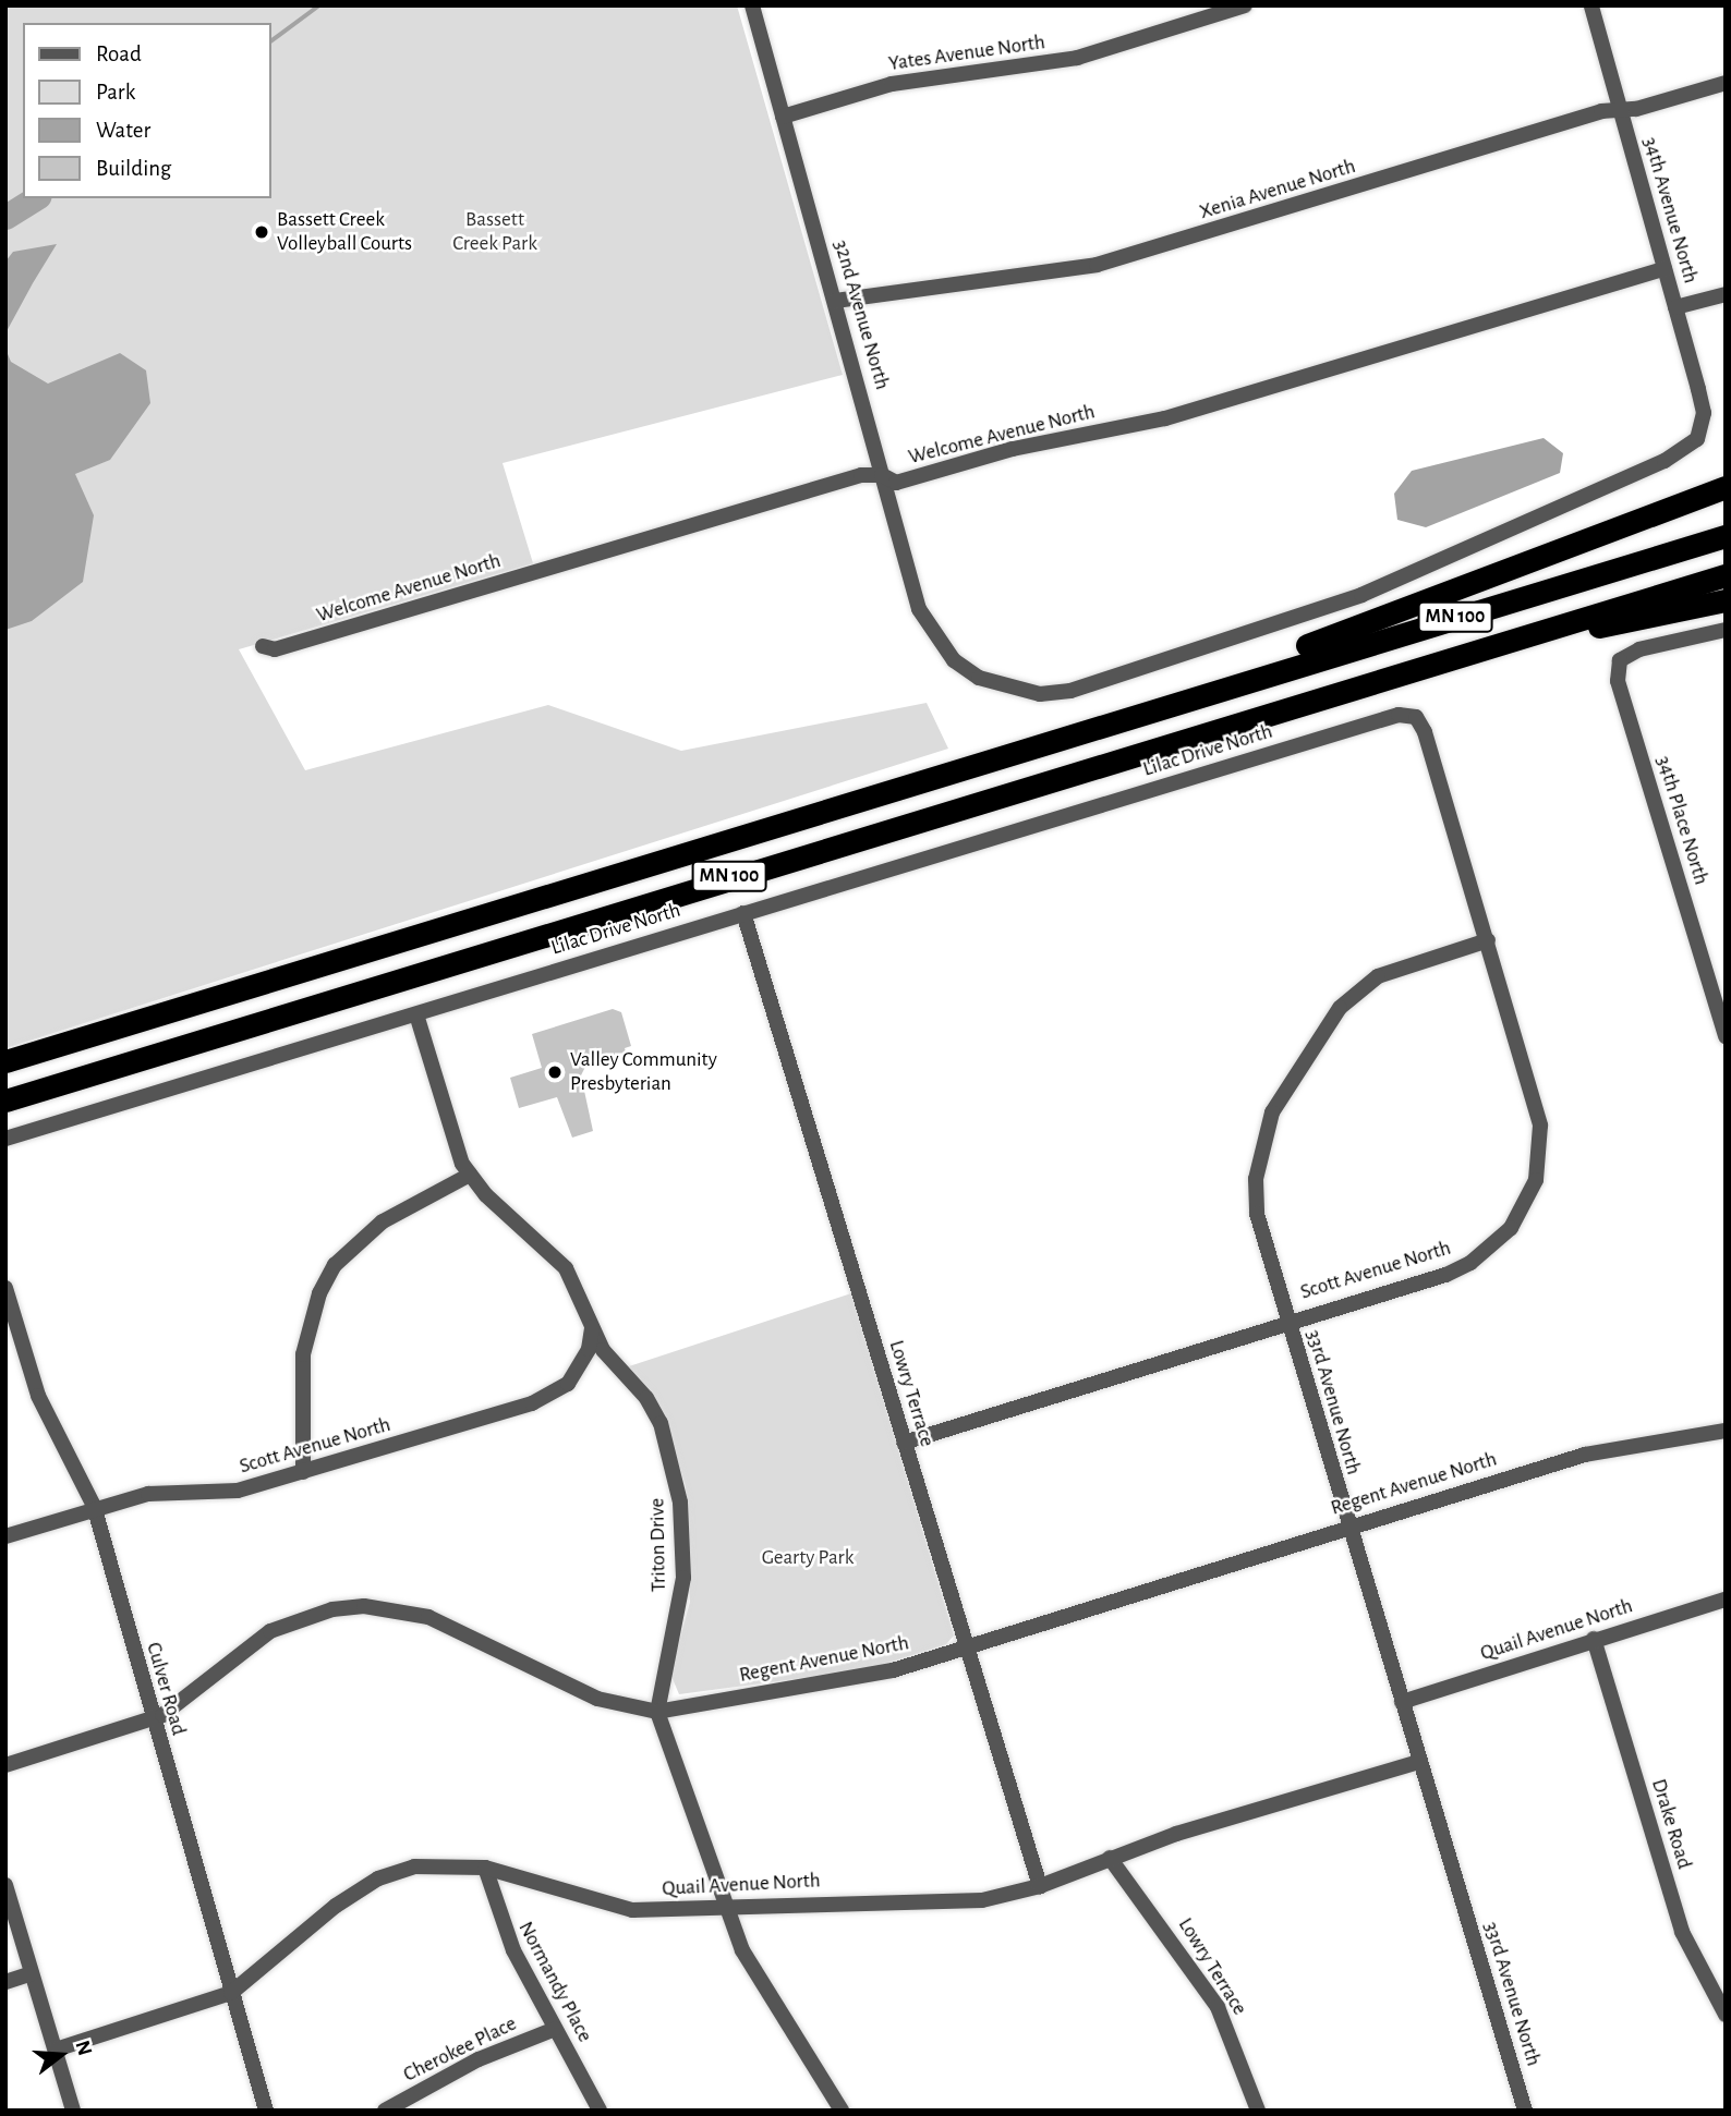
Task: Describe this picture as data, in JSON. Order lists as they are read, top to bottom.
{
  "streets": {
    "highway": ["MN 100"],
    "street": [
      "Yates Avenue North",
      "Xenia Avenue North",
      "34th Avenue North",
      "32nd Avenue North",
      "Welcome Avenue North",
      "Lilac Drive North",
      "34th Place North",
      "Scott Avenue North",
      "Lowry Terrace",
      "33rd Avenue North",
      "Regent Avenue North",
      "Triton Drive",
      "Quail Avenue North",
      "Culver Road",
      "Drake Road",
      "Normandy Place",
      "Cherokee Place"
    ]
  },
  "crossings": [
    ["Yates Avenue North", "32nd Avenue North"],
    ["Xenia Avenue North", "34th Avenue North"],
    ["Xenia Avenue North", "32nd Avenue North"],
    ["34th Avenue North", "32nd Avenue North"],
    ["34th Avenue North", "Welcome Avenue North"],
    ["32nd Avenue North", "Welcome Avenue North"],
    ["Lilac Drive North", "Scott Avenue North"],
    ["Lilac Drive North", "Lowry Terrace"],
    ["Lilac Drive North", "Triton Drive"],
    ["Scott Avenue North", "Lowry Terrace"],
    ["Scott Avenue North", "33rd Avenue North"],
    ["Scott Avenue North", "Triton Drive"],
    ["Scott Avenue North", "Culver Road"],
    ["Lowry Terrace", "Regent Avenue North"],
    ["Lowry Terrace", "Quail Avenue North"],
    ["33rd Avenue North", "Regent Avenue North"],
    ["33rd Avenue North", "Quail Avenue North"],
    ["Regent Avenue North", "Triton Drive"],
    ["Regent Avenue North", "Culver Road"],
    ["Triton Drive", "Quail Avenue North"],
    ["Quail Avenue North", "Culver Road"],
    ["Quail Avenue North", "Drake Road"],
    ["Quail Avenue North", "Normandy Place"],
    ["Normandy Place", "Cherokee Place"]
  ],
  "parks": ["Bassett Creek Park", "Gearty Park"],
  "places": ["Bassett Creek Volleyball Courts", "Valley Community Presbyterian"],
  "legend": [
    "Road",
    "Park",
    "Water",
    "Building"
  ],
  "north": "right"
}
